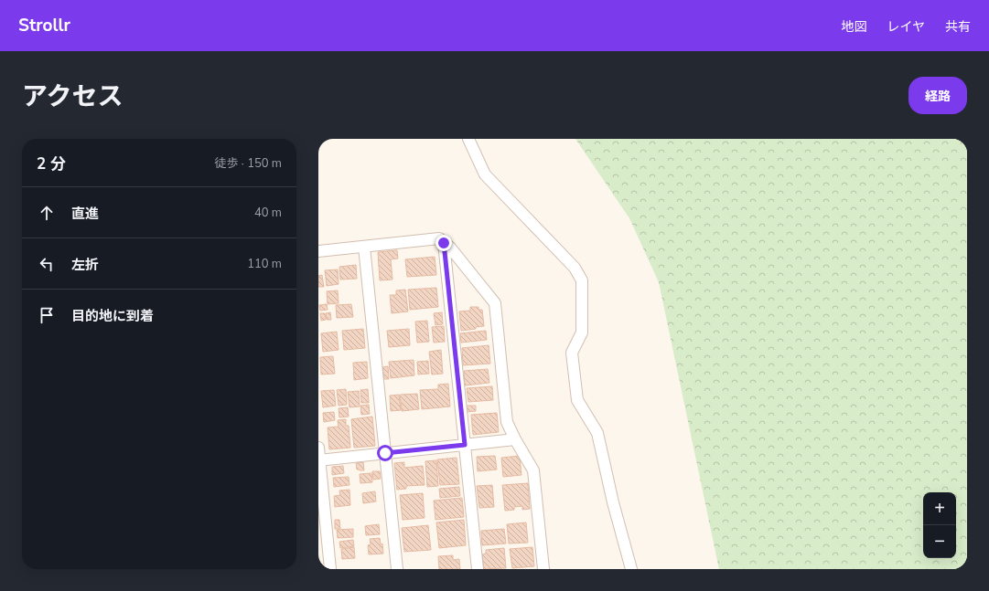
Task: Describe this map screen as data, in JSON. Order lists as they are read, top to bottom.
{
  "page": {
    "header": "Strollr",
    "nav": ["地図", "レイヤ", "共有"],
    "title": "アクセス",
    "buttons": "経路",
    "heading": ["2 分", "徒歩 · 150 m"],
    "list": [
      ["直進", "40 m"],
      ["左折", "110 m"],
      "目的地に到着"
    ],
    "map_buttons": ["+", "−"]
  }
}
